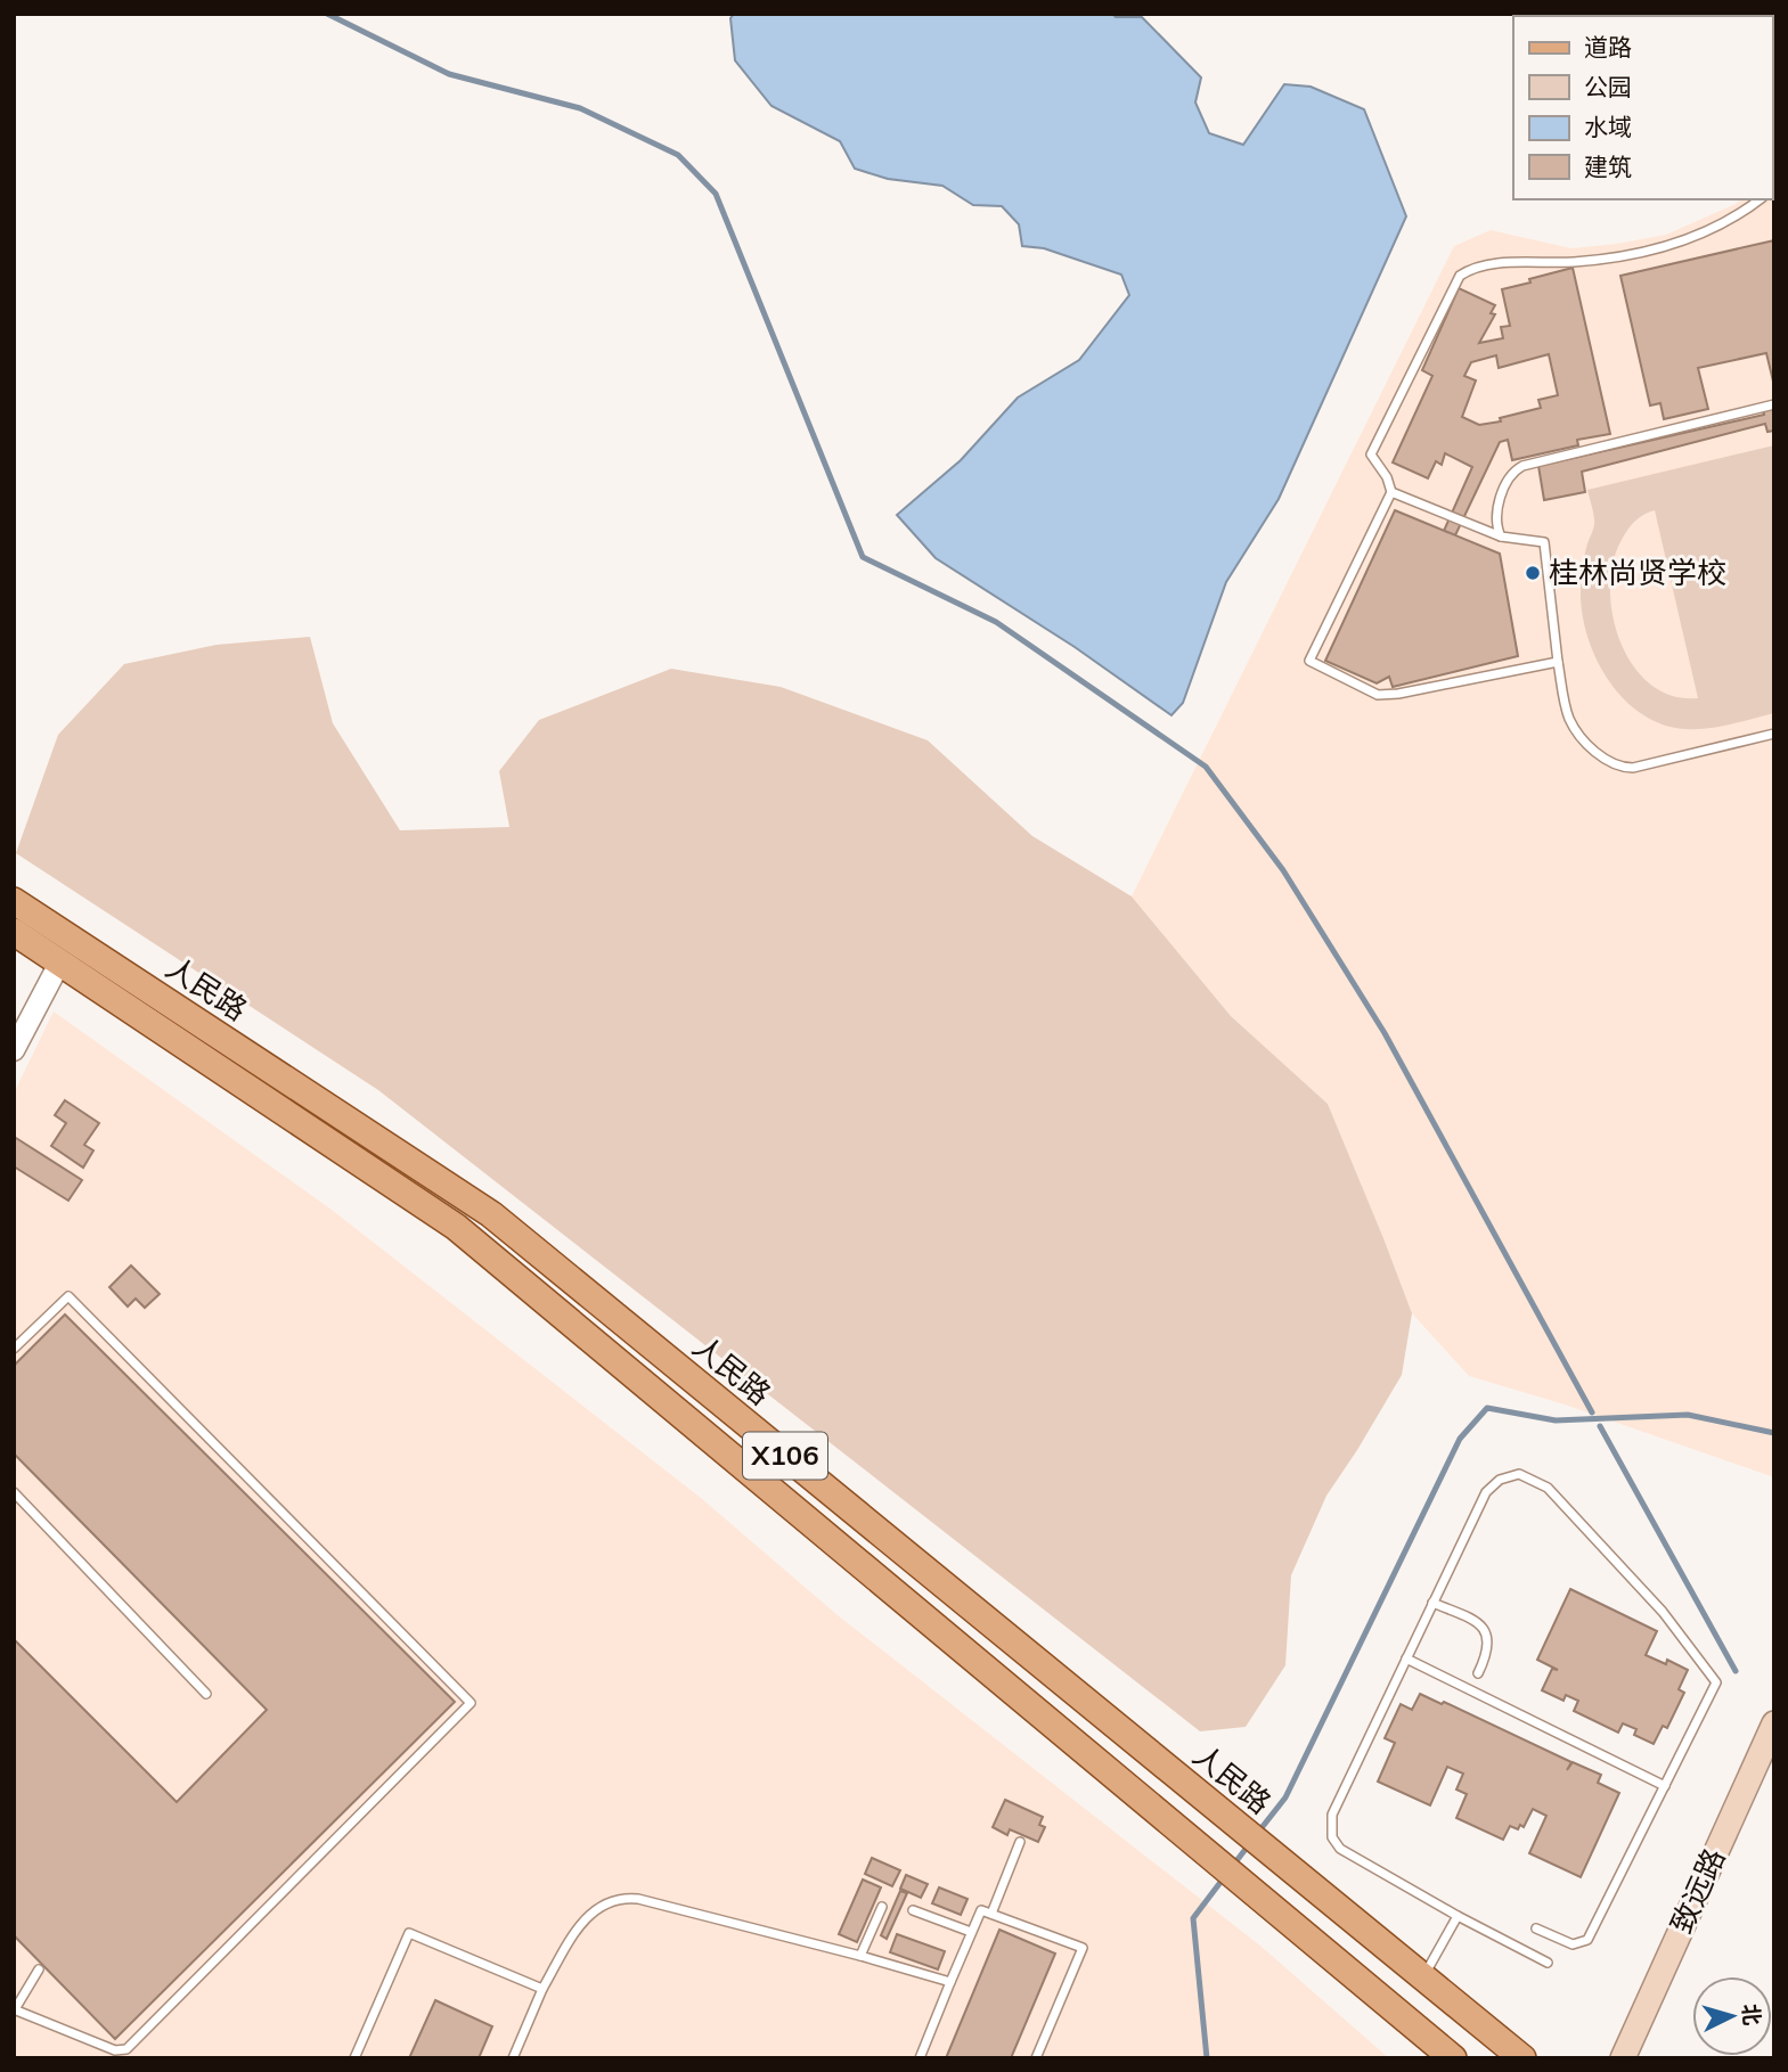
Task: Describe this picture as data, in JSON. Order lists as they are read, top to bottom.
{
  "streets": {
    "main road": ["人民路", "X106", "致远路"]
  },
  "places": ["桂林尚贤学校"],
  "legend": [
    "道路",
    "公园",
    "水域",
    "建筑"
  ],
  "north": "right"
}
